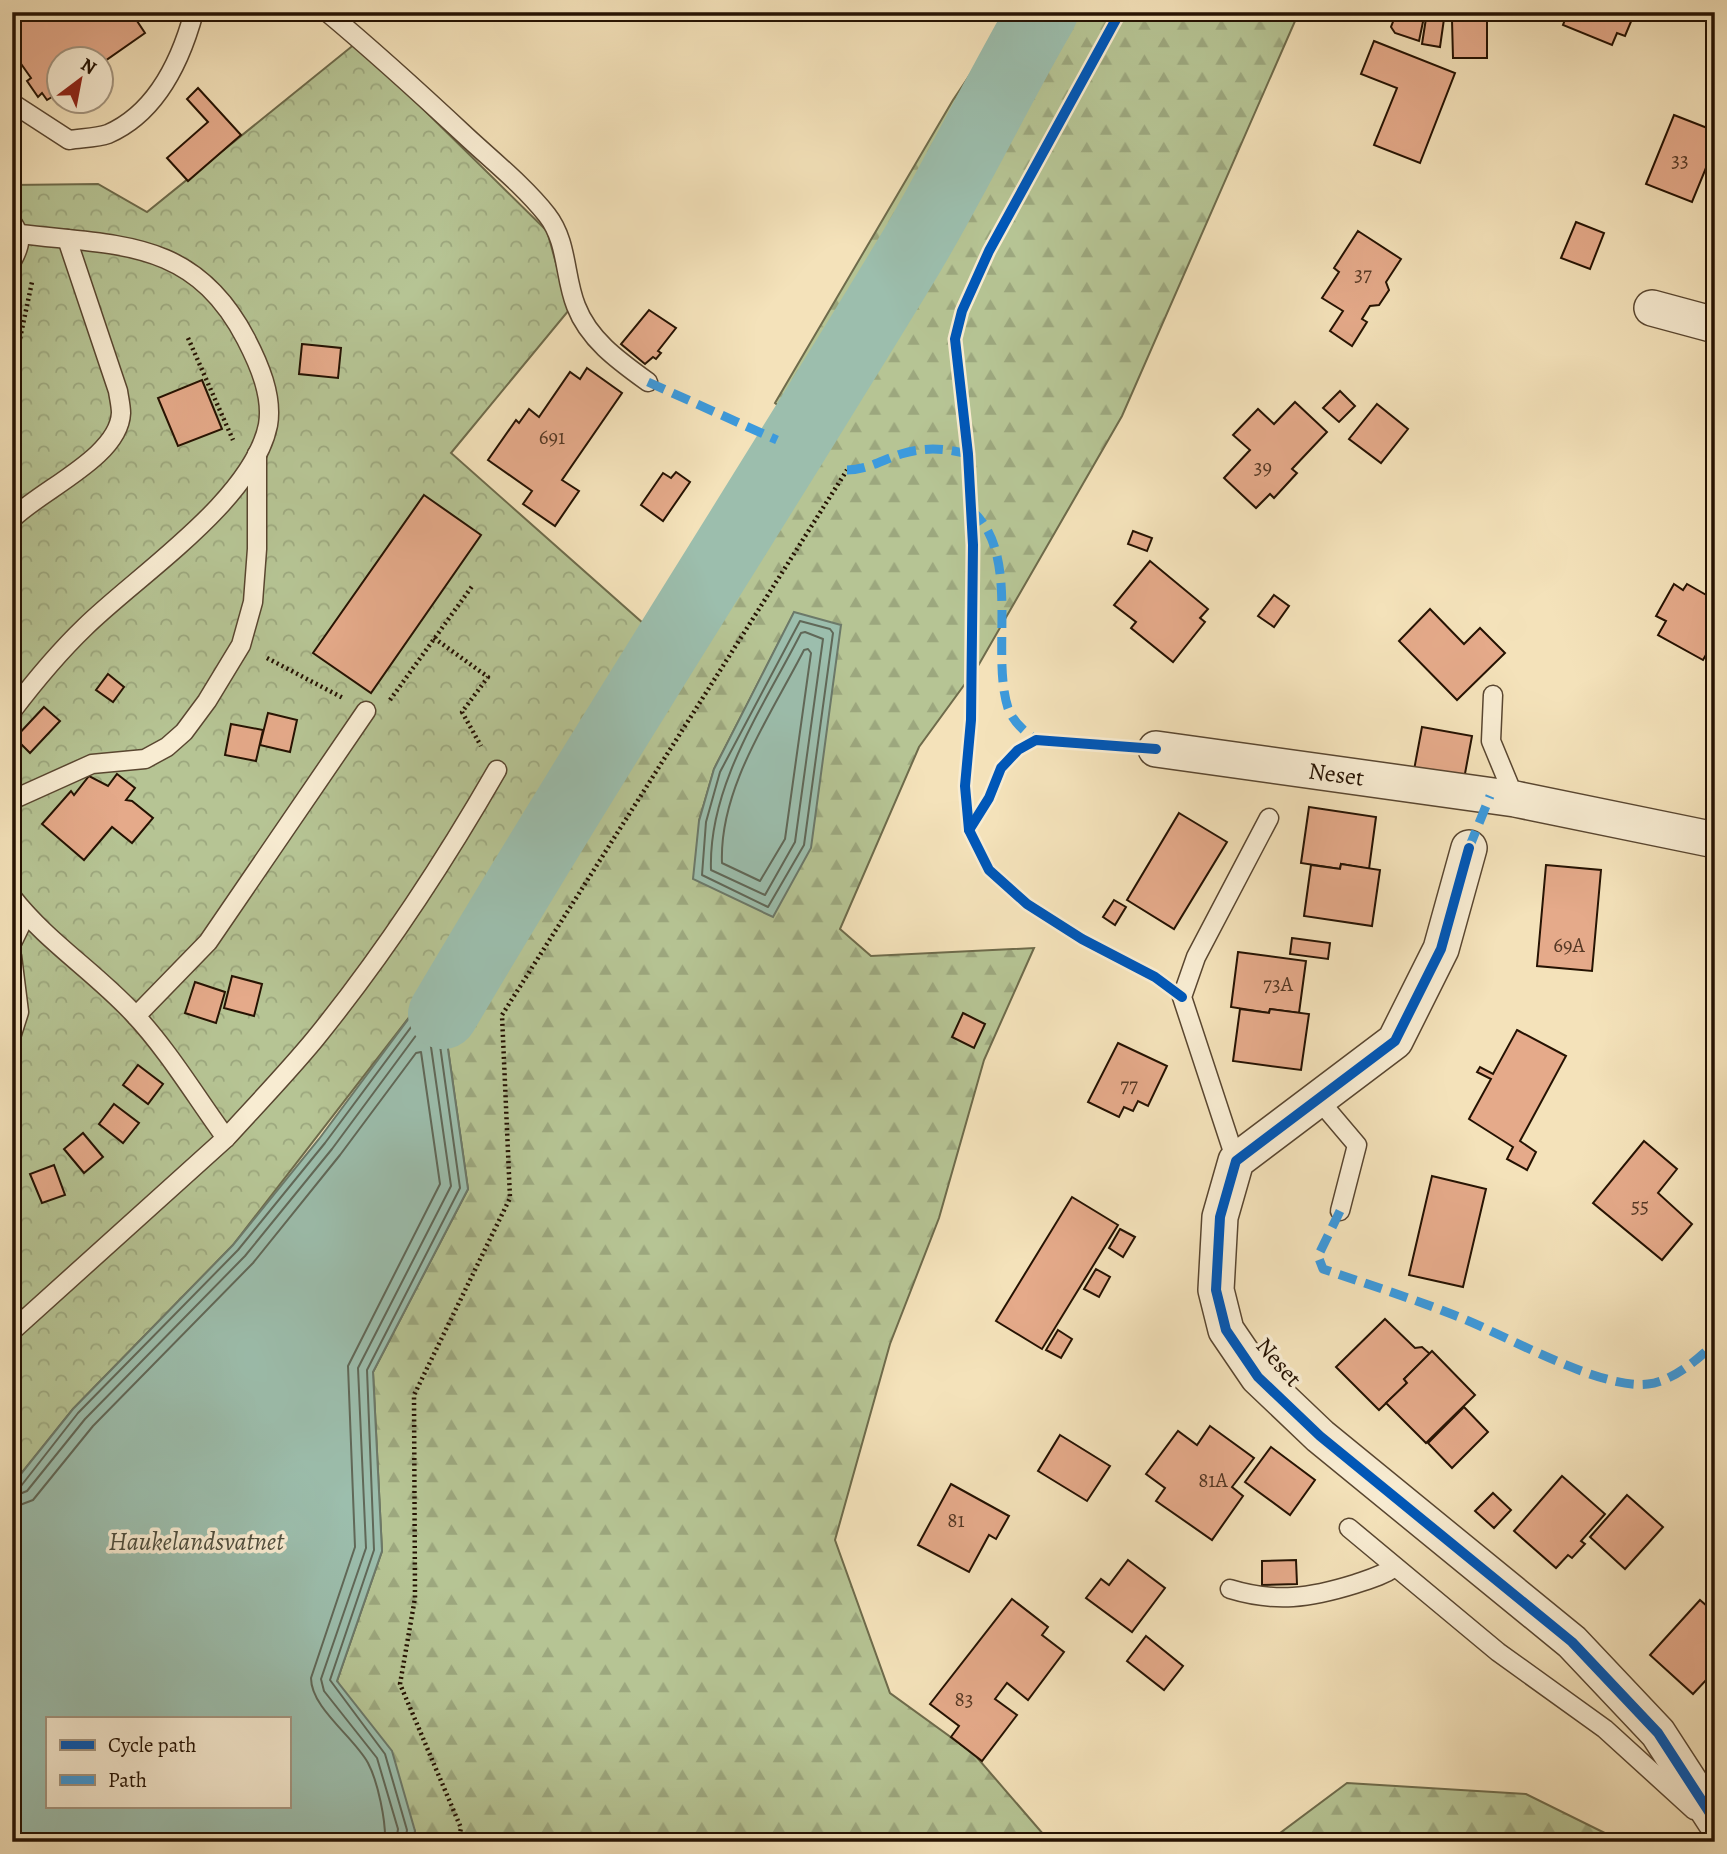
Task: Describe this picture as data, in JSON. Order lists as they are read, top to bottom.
{
  "streets": {
    "street": ["Neset"]
  },
  "water": ["Haukelandsvatnet"],
  "house_numbers": [
    "33",
    "37",
    "691",
    "39",
    "69A",
    "73A",
    "77",
    "55",
    "81A",
    "81",
    "83"
  ],
  "legend": ["Cycle path", "Path"],
  "north": "top right"
}
